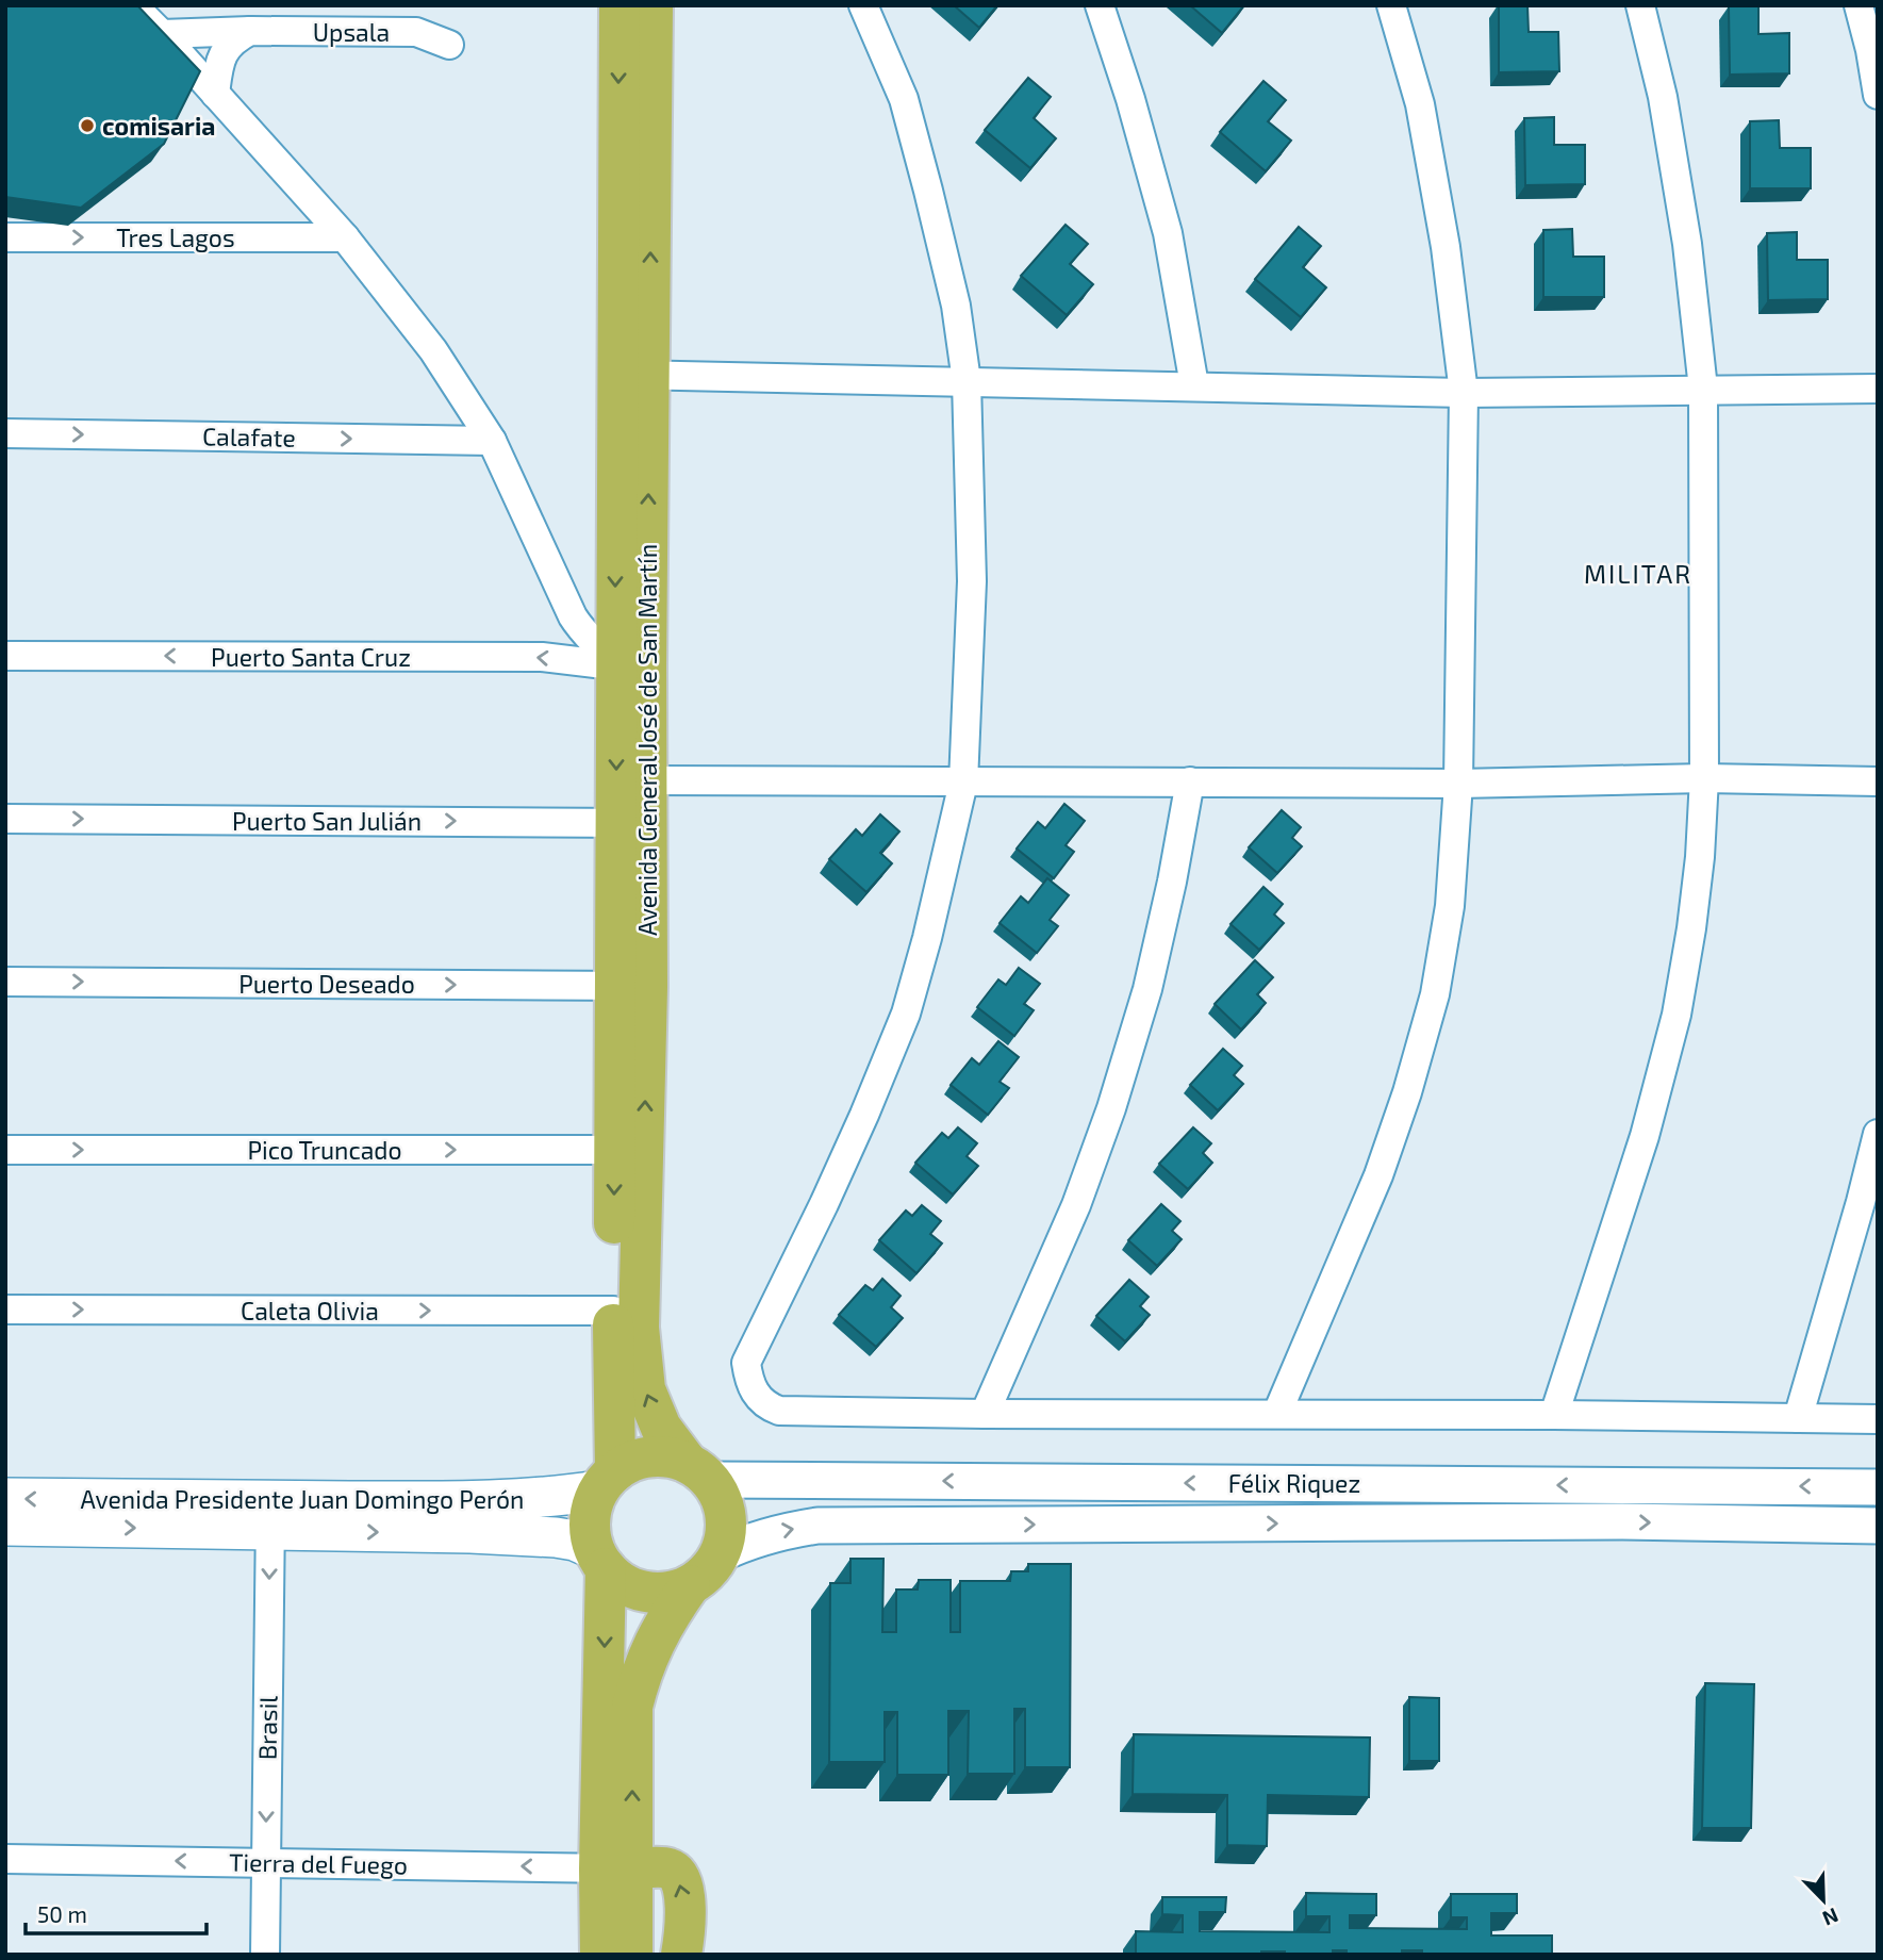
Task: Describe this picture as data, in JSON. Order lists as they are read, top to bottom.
{
  "streets": {
    "highway": ["Avenida General José de San Martín"],
    "main road": ["Avenida Presidente Juan Domingo Perón"],
    "street": [
      "Upsala",
      "Tres Lagos",
      "Calafate",
      "Puerto Santa Cruz",
      "Puerto San Julián",
      "Puerto Deseado",
      "Pico Truncado",
      "Caleta Olivia",
      "Félix Riquez",
      "Brasil",
      "Tierra del Fuego"
    ]
  },
  "crossings": [
    ["Puerto Santa Cruz", "Avenida General José de San Martín"],
    ["Avenida General José de San Martín", "Puerto San Julián"],
    ["Avenida General José de San Martín", "Puerto Deseado"],
    ["Avenida General José de San Martín", "Pico Truncado"],
    ["Avenida General José de San Martín", "Caleta Olivia"],
    ["Avenida General José de San Martín", "Félix Riquez"],
    ["Avenida General José de San Martín", "Avenida Presidente Juan Domingo Perón"],
    ["Avenida General José de San Martín", "Tierra del Fuego"],
    ["Félix Riquez", "Avenida Presidente Juan Domingo Perón"],
    ["Avenida Presidente Juan Domingo Perón", "Brasil"],
    ["Brasil", "Tierra del Fuego"]
  ],
  "one_way": [
    "Tres Lagos",
    "Calafate",
    "Puerto Santa Cruz",
    "Puerto San Julián",
    "Puerto Deseado",
    "Pico Truncado",
    "Caleta Olivia",
    "Brasil",
    "Tierra del Fuego"
  ],
  "districts": ["MILITAR"],
  "places": ["comisaria"],
  "scale_bar": "50 m",
  "north": "bottom right"
}
